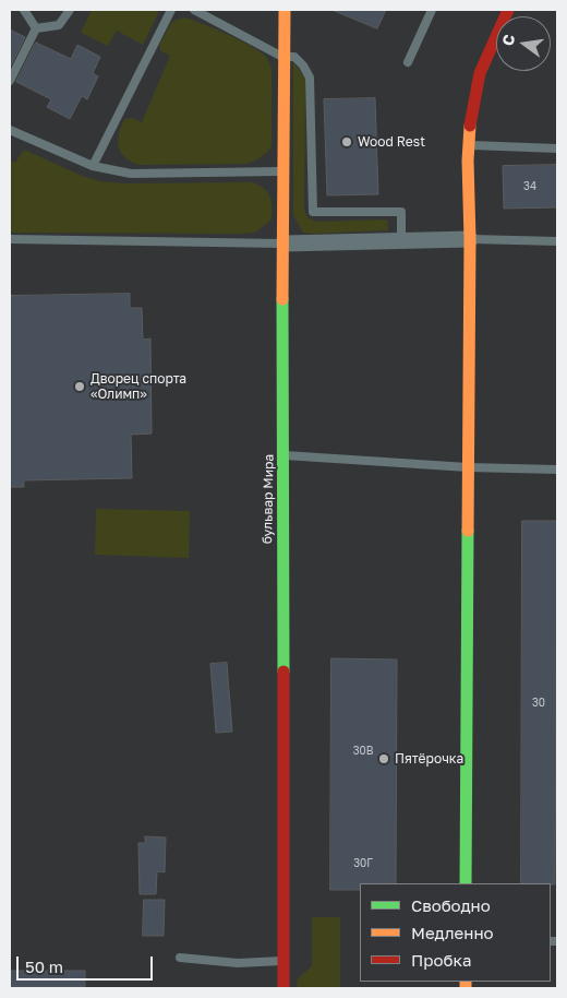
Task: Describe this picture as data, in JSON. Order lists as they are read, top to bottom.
{
  "streets": {
    "street": ["бульвар Мира"]
  },
  "places": ["Wood Rest", "Дворец спорта «Олимп»", "Пятёрочка"],
  "house_numbers": [
    "34",
    "30",
    "30В",
    "30Г"
  ],
  "legend": ["Свободно", "Медленно", "Пробка"],
  "scale_bar": "50 m",
  "north": "left"
}
